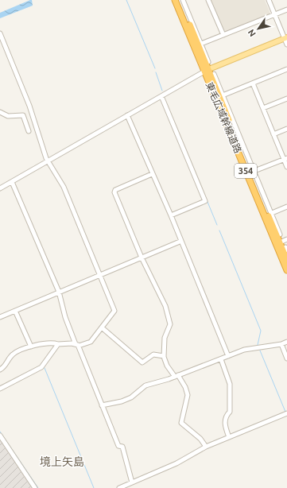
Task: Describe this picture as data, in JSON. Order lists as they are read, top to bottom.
{
  "streets": {
    "highway": ["東毛広域幹線道路", "354"]
  },
  "districts": ["境上矢島"],
  "north": "bottom left"
}
